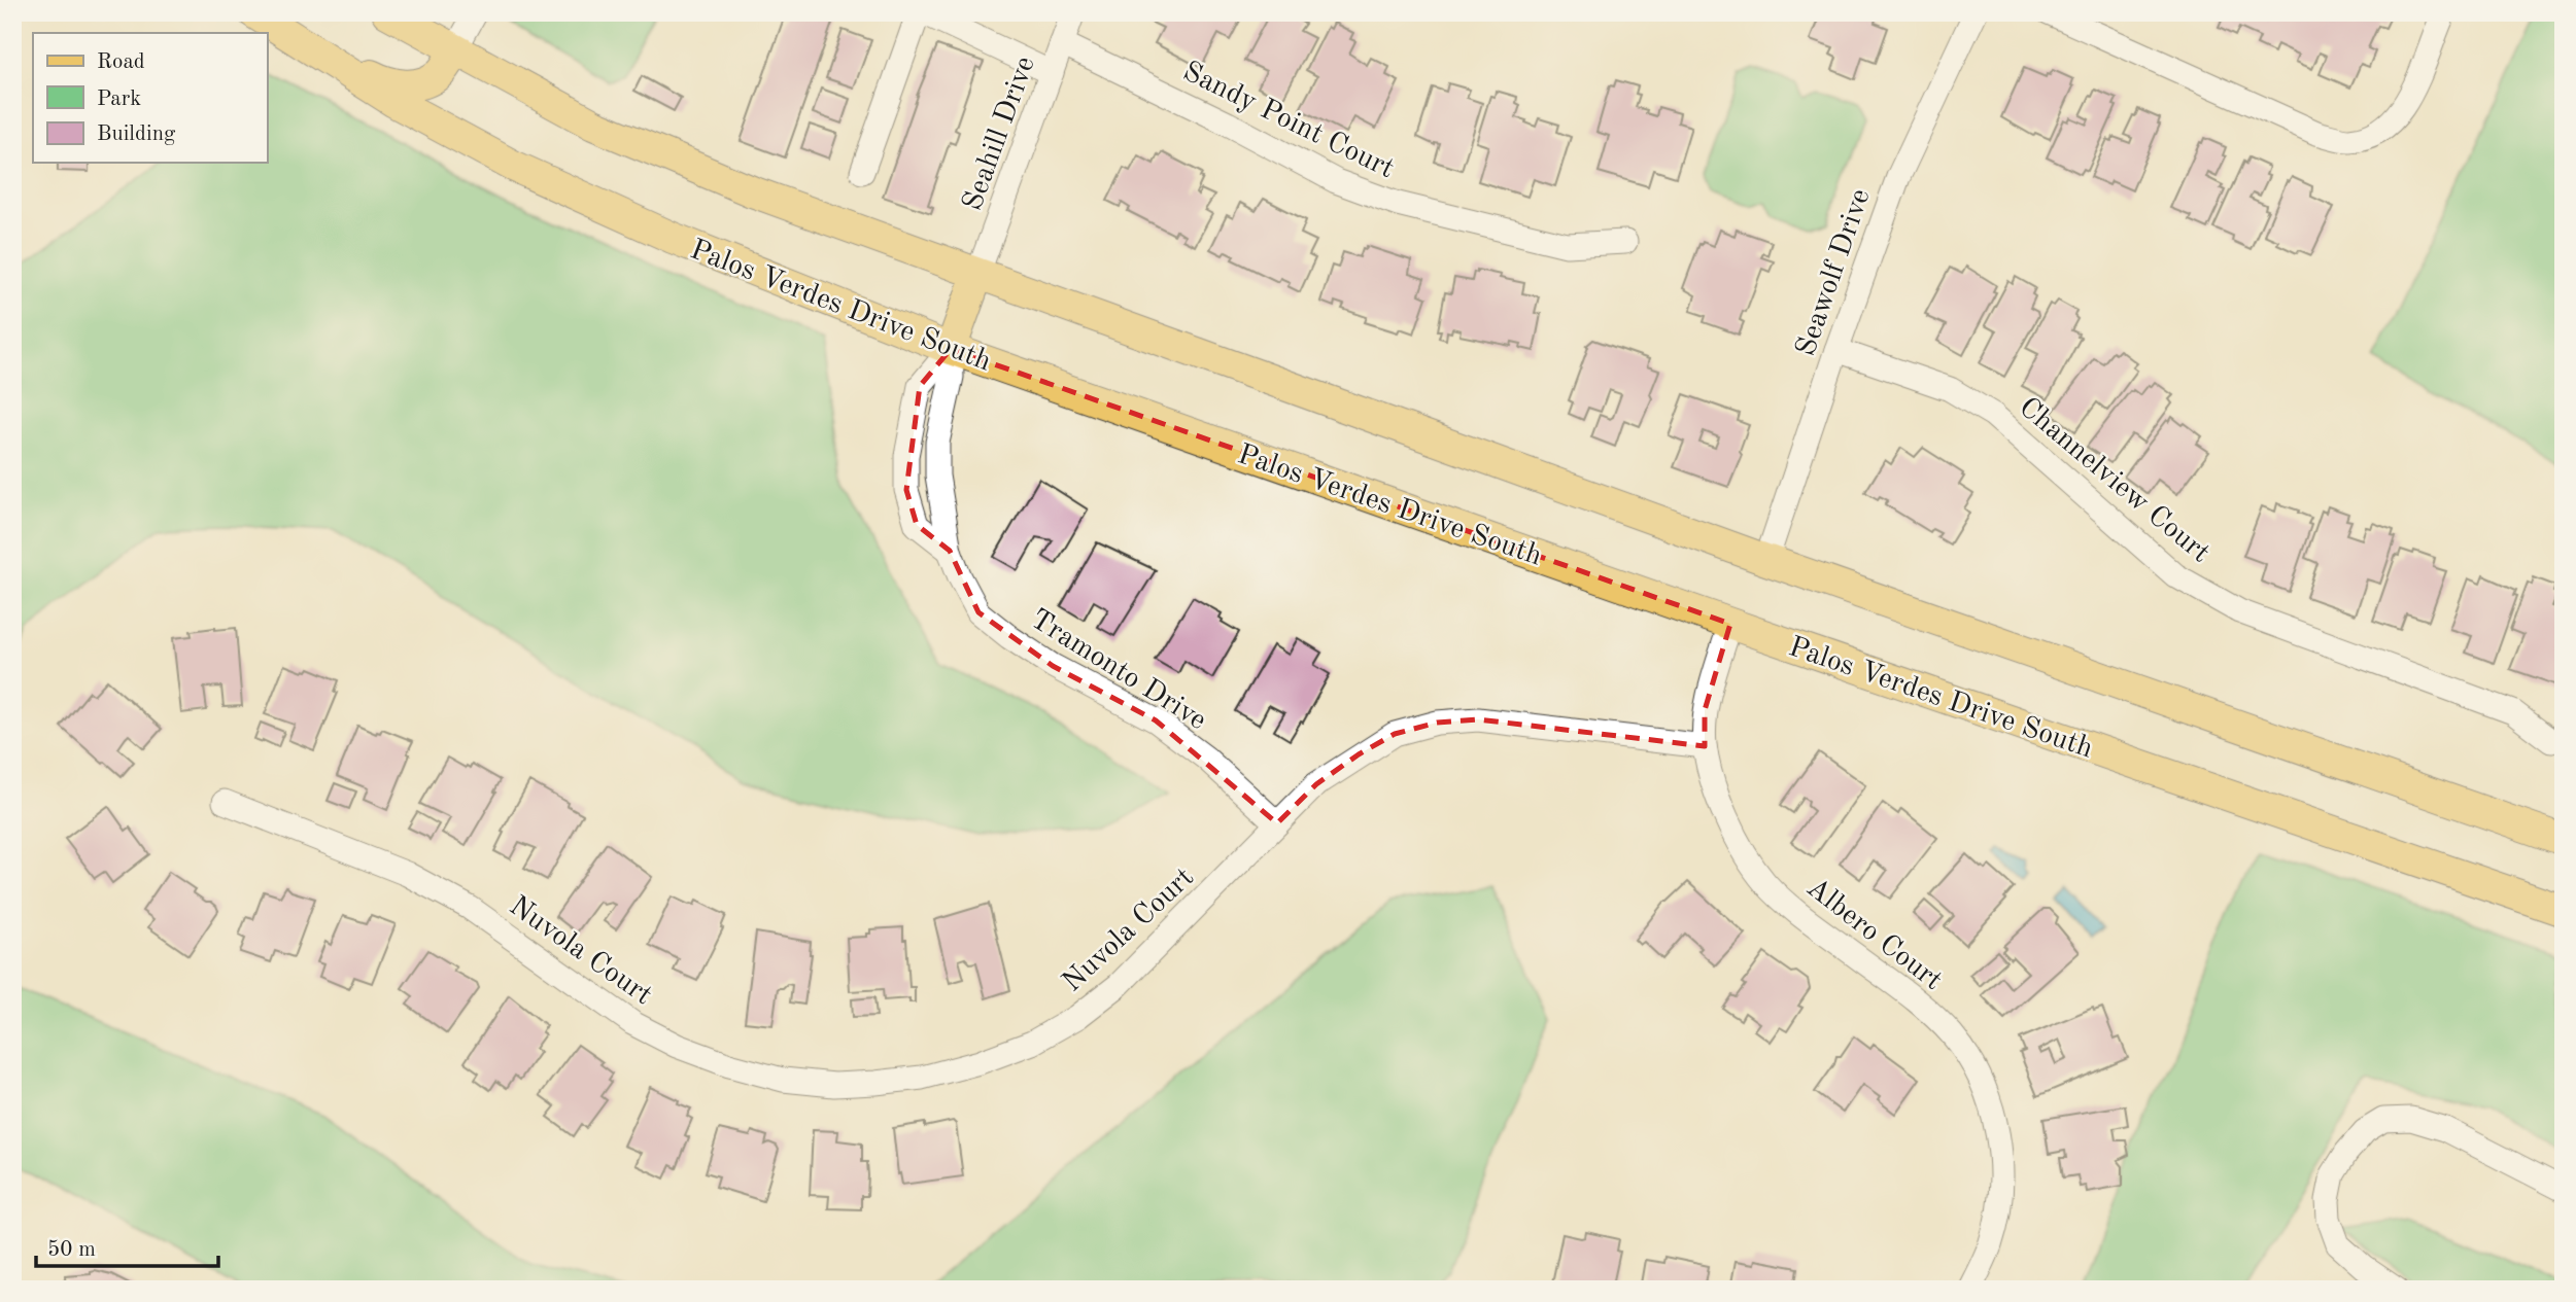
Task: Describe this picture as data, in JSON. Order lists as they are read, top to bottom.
{
  "streets": {
    "main road": ["Palos Verdes Drive South"],
    "street": [
      "Sandy Point Court",
      "Seahill Drive",
      "Seawolf Drive",
      "Channelview Court",
      "Tramonto Drive",
      "Nuvola Court",
      "Albero Court"
    ]
  },
  "crossings": [
    ["Sandy Point Court", "Seahill Drive"],
    ["Seawolf Drive", "Channelview Court"],
    ["Palos Verdes Drive South", "Tramonto Drive"],
    ["Palos Verdes Drive South", "Albero Court"],
    ["Tramonto Drive", "Nuvola Court"],
    ["Nuvola Court", "Albero Court"]
  ],
  "legend": ["Road", "Park", "Building"],
  "scale_bar": "50 m"
}
